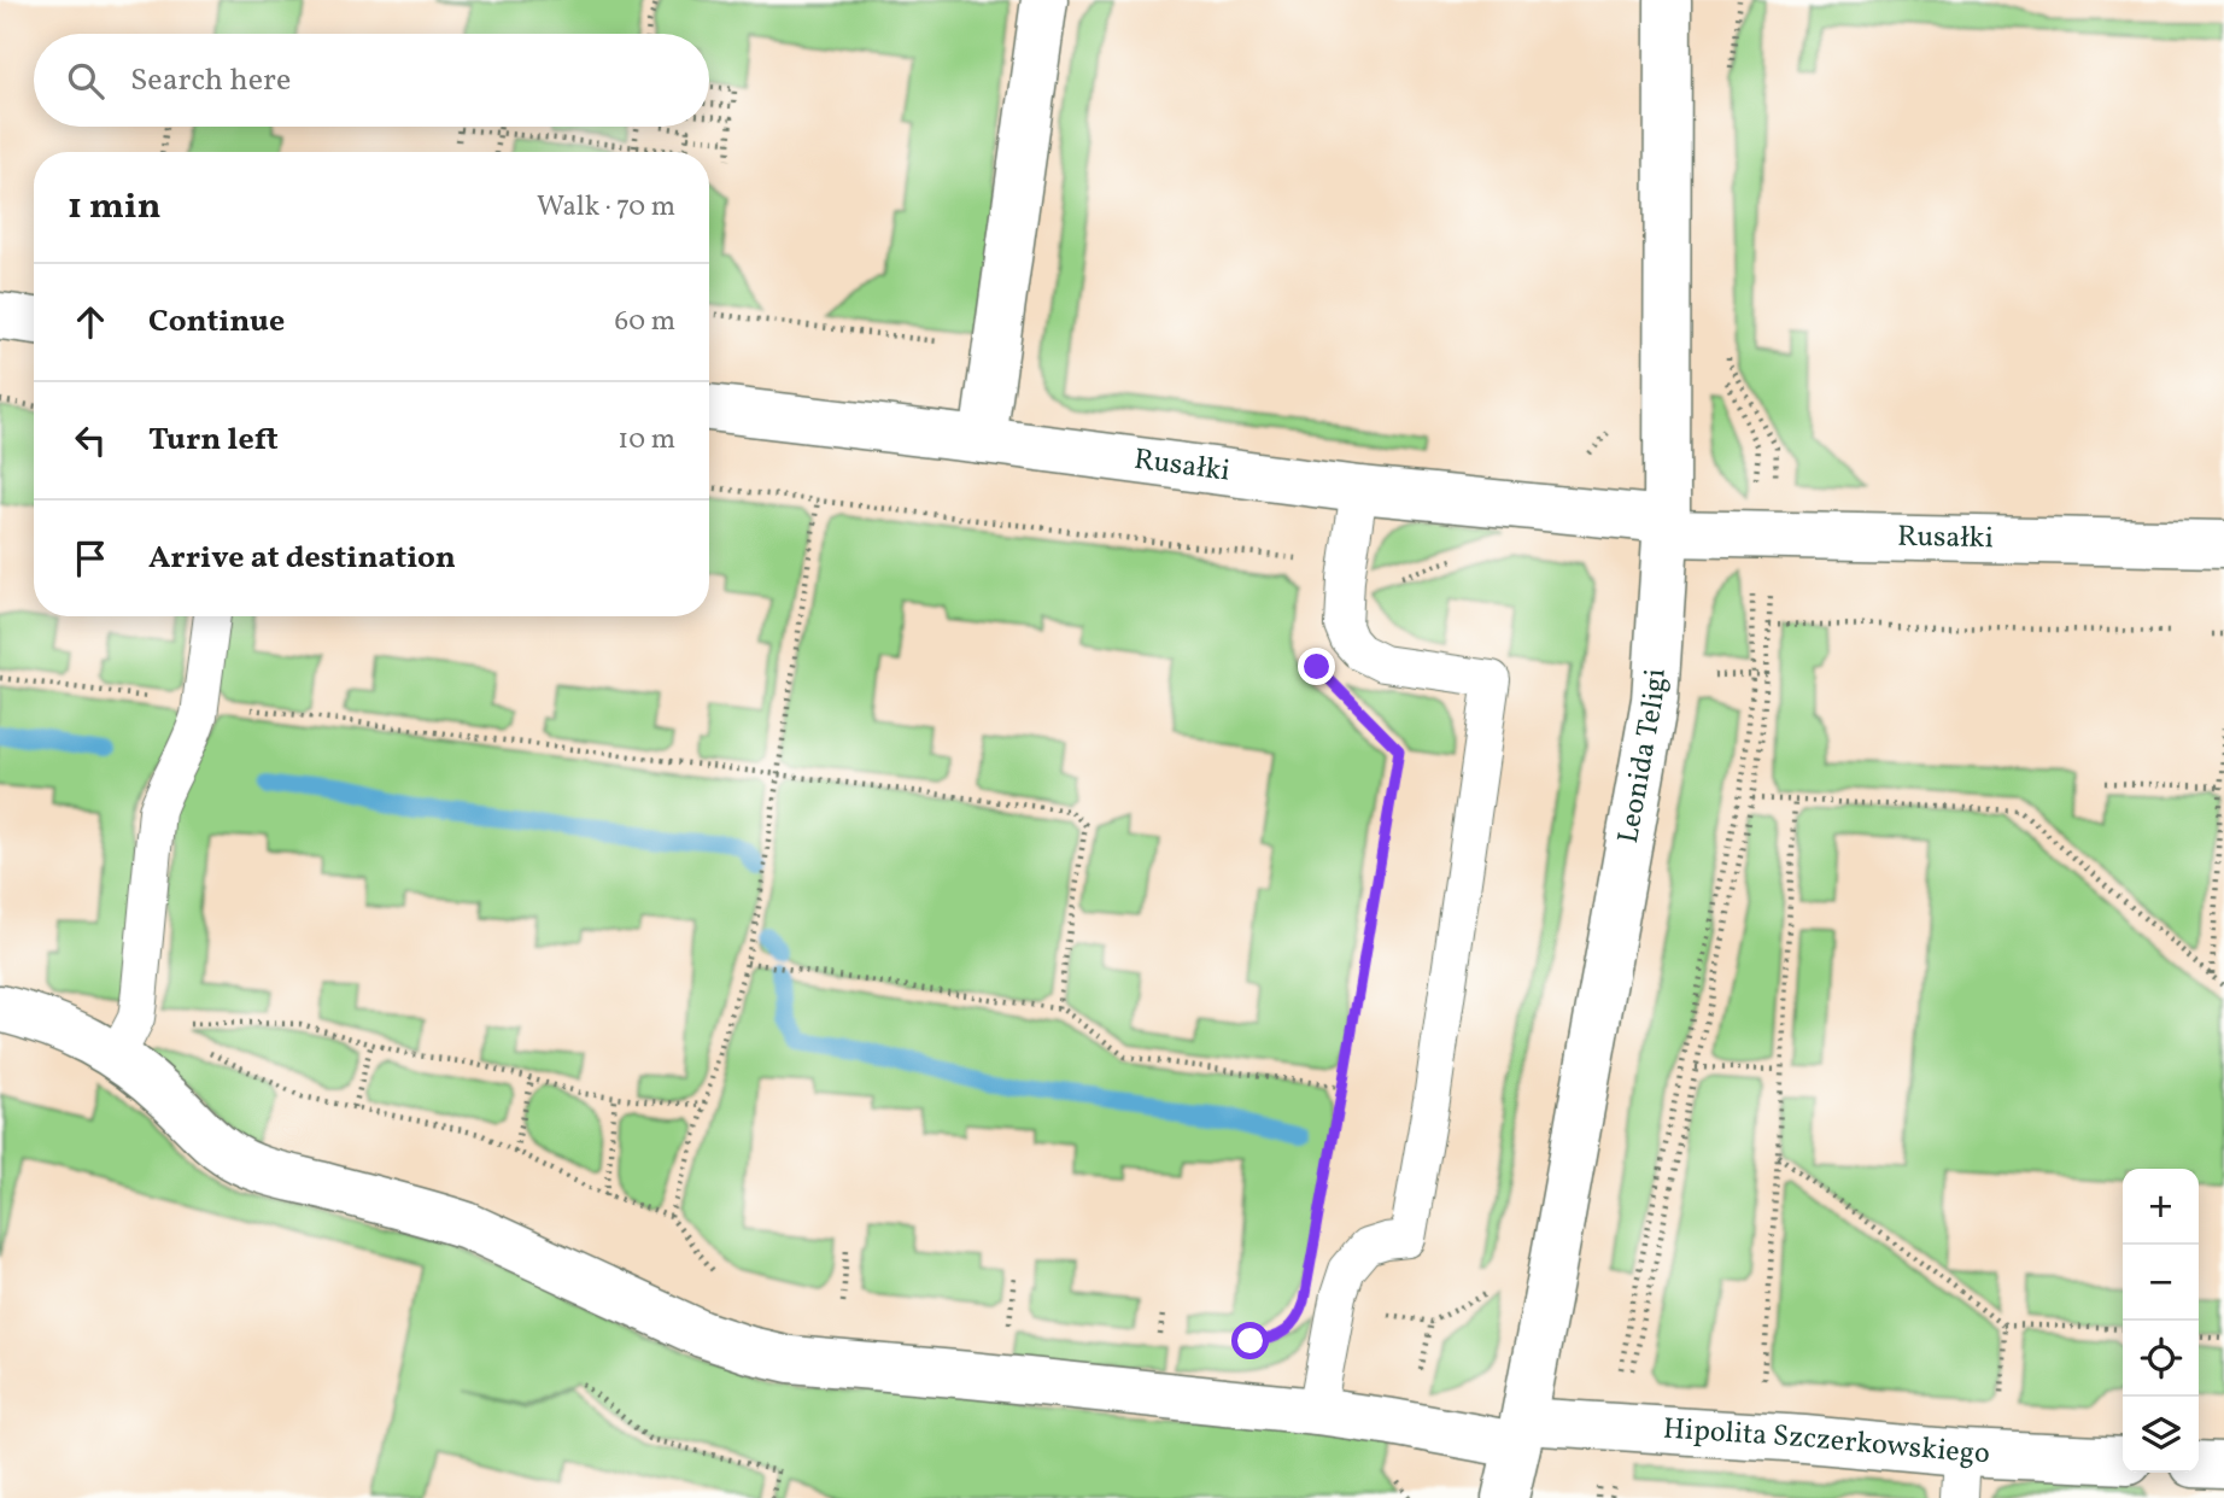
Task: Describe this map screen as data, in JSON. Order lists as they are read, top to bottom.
{
  "streets": {
    "street": ["Rusałki", "Leonida Teligi", "Hipolita Szczerkowskiego"]
  },
  "crossings": [
    ["Rusałki", "Leonida Teligi"],
    ["Leonida Teligi", "Hipolita Szczerkowskiego"]
  ],
  "page": {
    "search": "Search here",
    "heading": ["1 min", "Walk · 70 m"],
    "list": [
      ["Continue", "60 m"],
      ["Turn left", "10 m"],
      "Arrive at destination"
    ],
    "map_buttons": ["+", "−"]
  }
}
